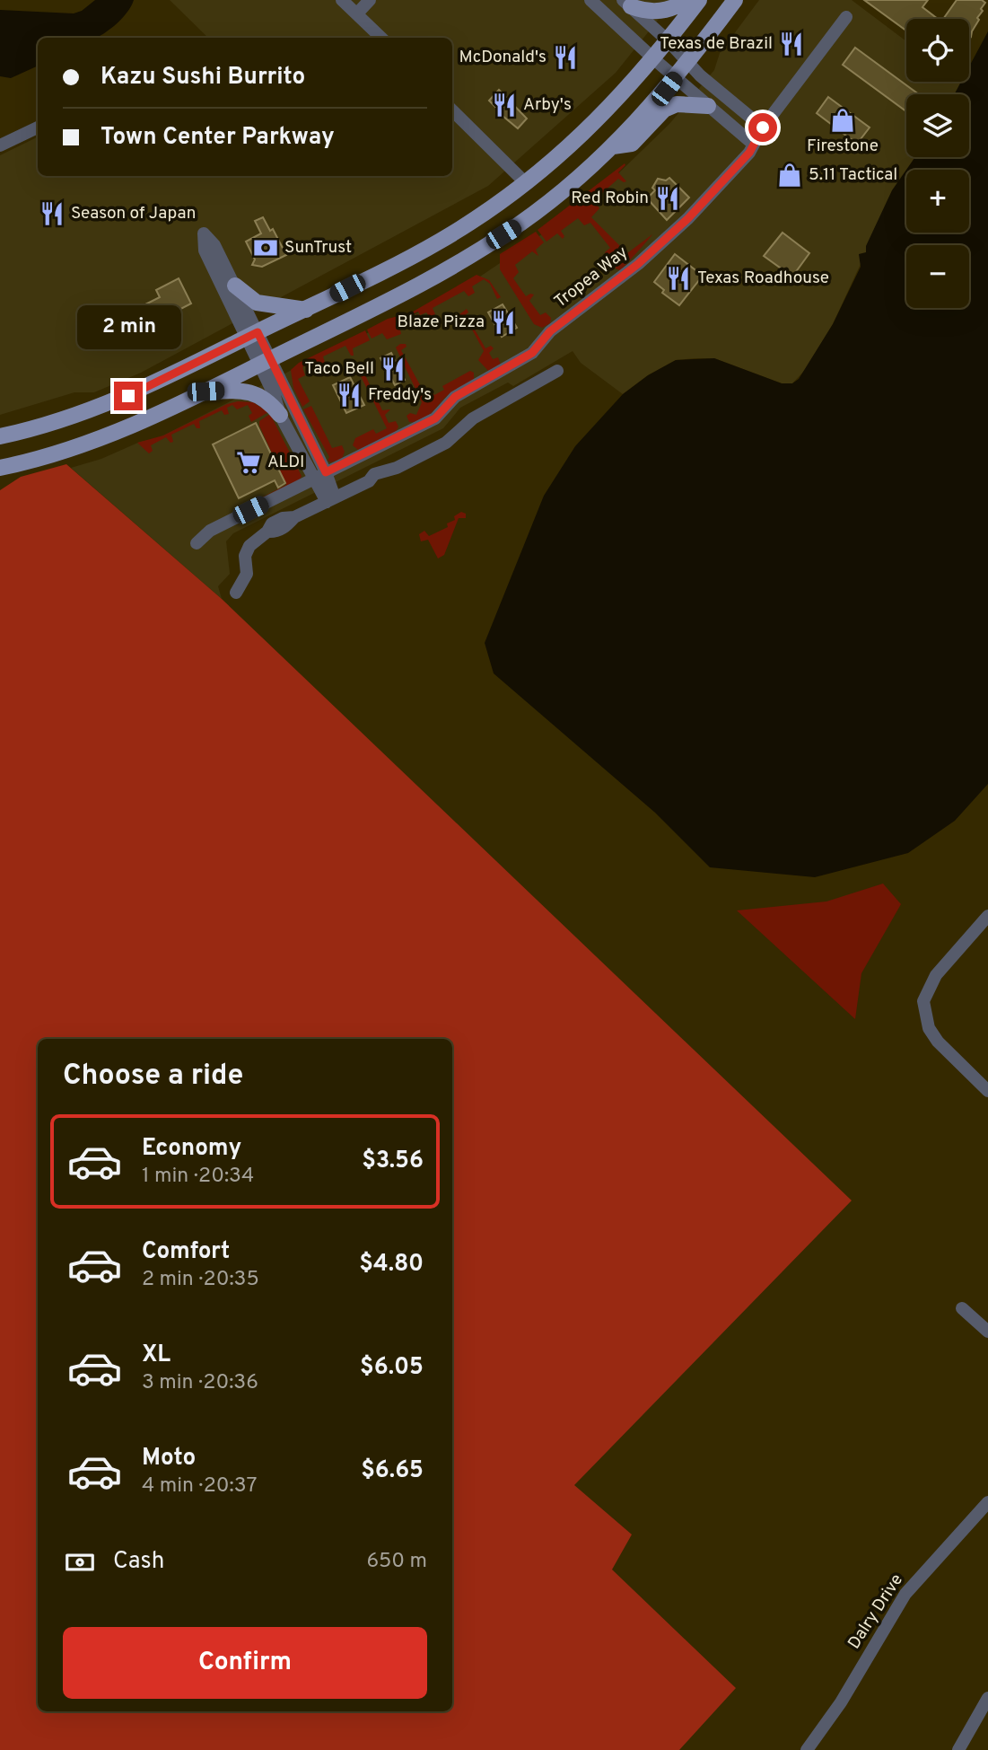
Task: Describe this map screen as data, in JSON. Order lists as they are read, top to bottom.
{
  "streets": {
    "street": ["Tropea Way", "Dalry Drive"]
  },
  "places": {
    "restaurant": [
      "Texas de Brazil",
      "McDonald's",
      "Arby's",
      "Red Robin",
      "Season of Japan",
      "Texas Roadhouse",
      "Blaze Pizza",
      "Taco Bell",
      "Freddy's"
    ],
    "shop": ["Firestone", "5.11 Tactical"],
    "bank": ["SunTrust"],
    "supermarket": ["ALDI"]
  },
  "page": {
    "map_buttons": ["+", "−"],
    "banner": ["Kazu Sushi Burrito", "Town Center Parkway"],
    "bubble": "2 min",
    "heading": "Choose a ride",
    "list": [
      {
        "name": "Economy",
        "note": "1 min · 20:34",
        "value": "$3.56"
      },
      {
        "name": "Comfort",
        "note": "2 min · 20:35",
        "value": "$4.80"
      },
      {
        "name": "XL",
        "note": "3 min · 20:36",
        "value": "$6.05"
      },
      {
        "name": "Moto",
        "note": "4 min · 20:37",
        "value": "$6.65"
      }
    ],
    "pay": ["Cash", "650 m"],
    "buttons": "Confirm"
  }
}
